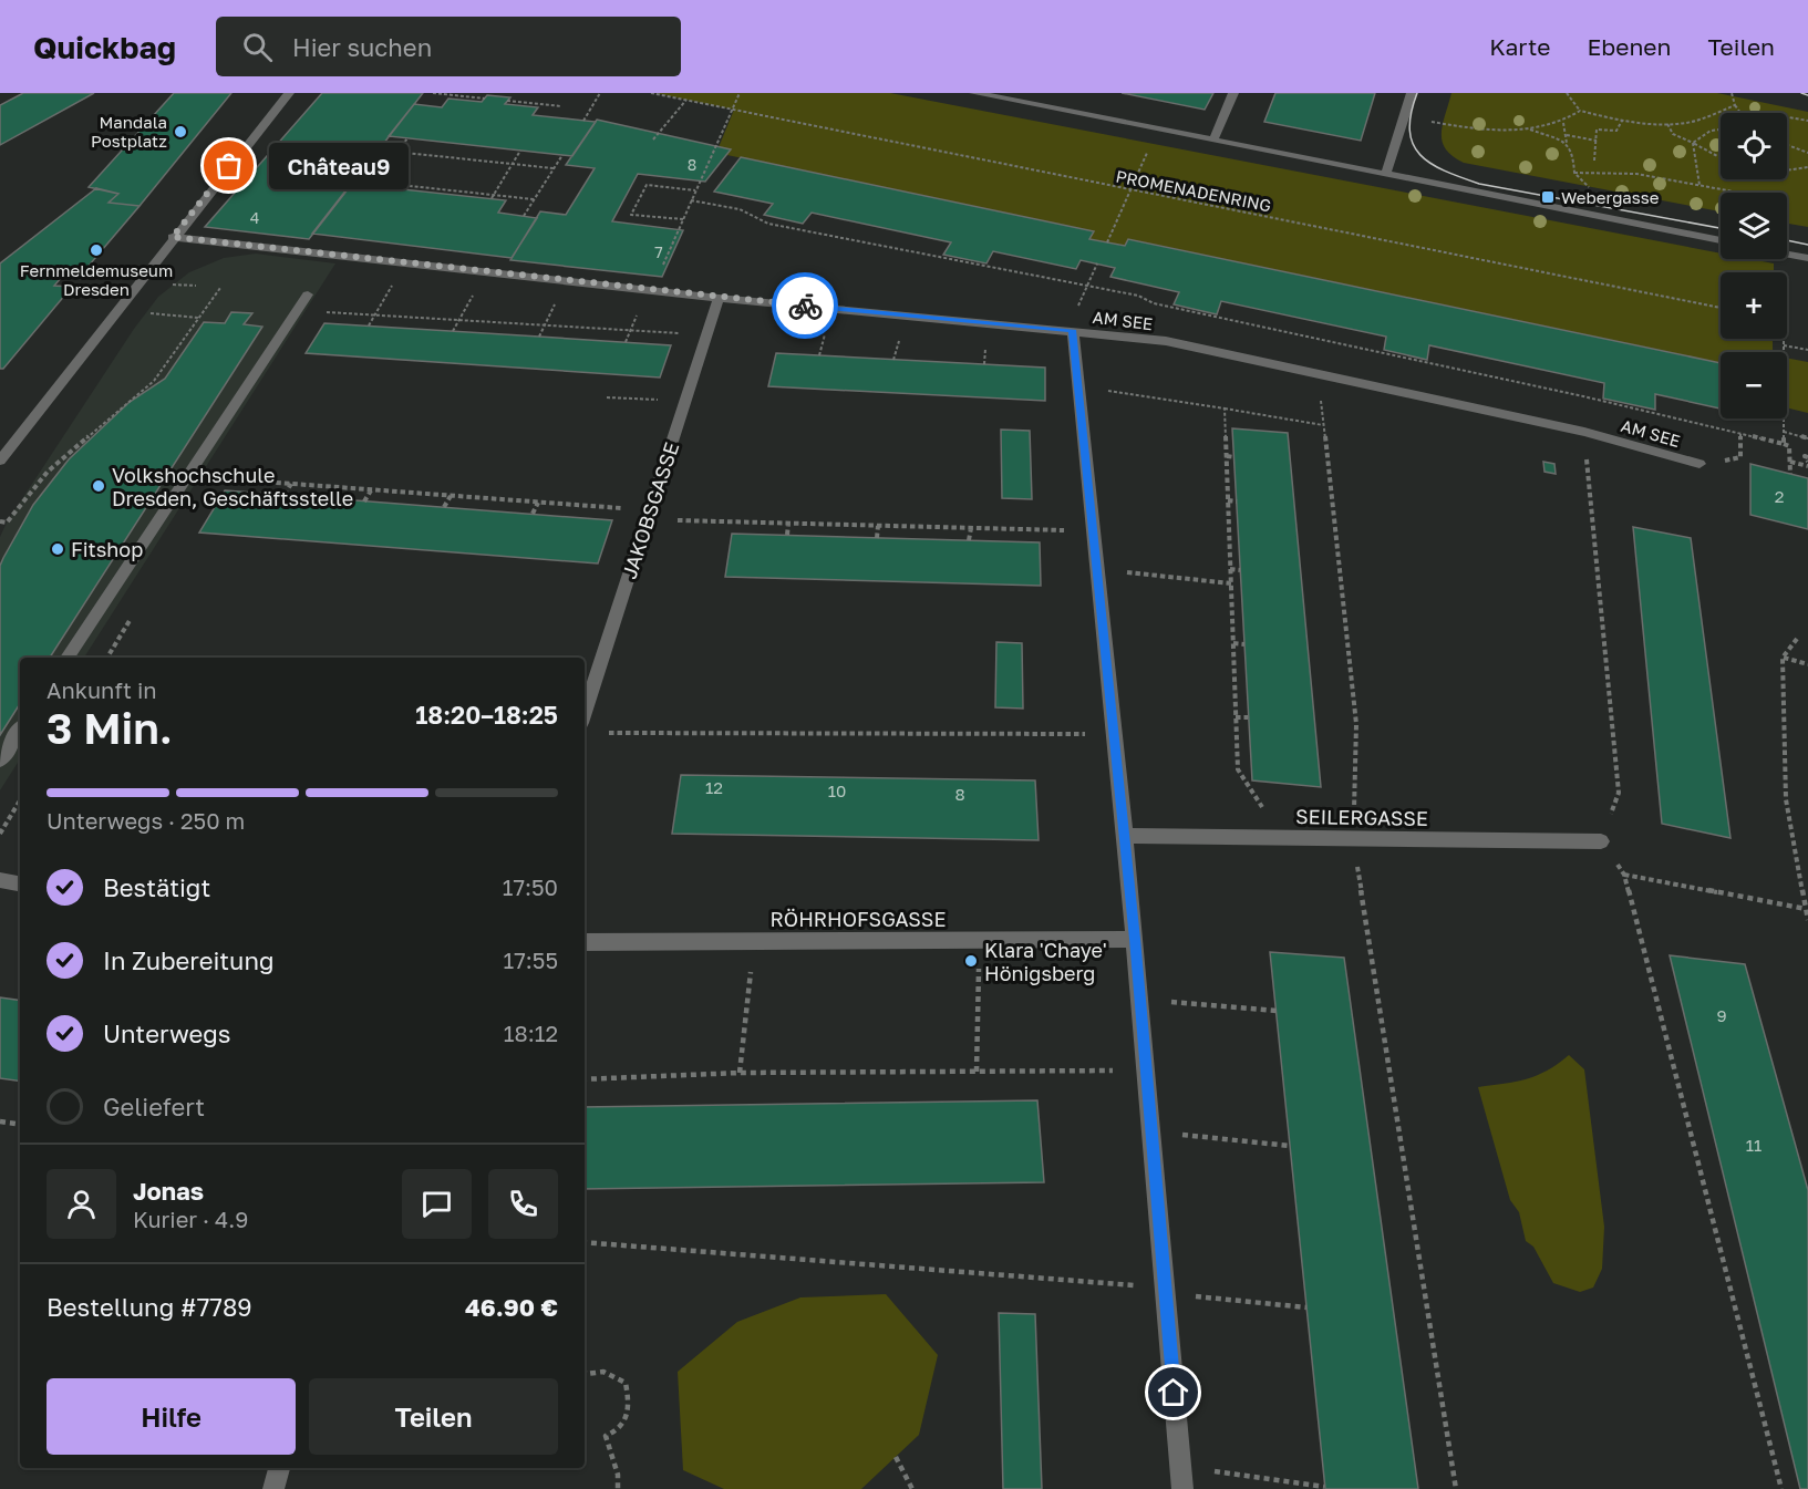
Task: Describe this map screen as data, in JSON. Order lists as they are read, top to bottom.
{
  "streets": {
    "street": [
      "AM SEE",
      "JAKOBSGASSE",
      "SEILERGASSE",
      "RÖHRHOFSGASSE"
    ],
    "path": ["PROMENADENRING"]
  },
  "crossings": [
    ["AM SEE", "JAKOBSGASSE"]
  ],
  "places": {
    "other": [
      "Mandala Postplatz",
      "Château9",
      "Fernmeldemuseum Dresden",
      "Volkshochschule Dresden, Geschäftsstelle",
      "Fitshop",
      "Klara 'Chaye' Hönigsberg"
    ],
    "transit": ["Webergasse"]
  },
  "house_numbers": [
    "8",
    "4",
    "7",
    "2",
    "12",
    "10",
    "8",
    "9",
    "11"
  ],
  "page": {
    "header": "Quickbag",
    "search": "Hier suchen",
    "nav": ["Karte", "Ebenen", "Teilen"],
    "map_buttons": ["+", "−"],
    "bubble": "Château9",
    "heading": ["3 Min.", "Ankunft in", "18:20–18:25"],
    "panel": [
      "Jonas",
      "Kurier · 4.9",
      "Bestellung #7789",
      "46.90 €"
    ],
    "bar": "Unterwegs · 250 m",
    "list": [
      ["Bestätigt", "17:50"],
      ["In Zubereitung", "17:55"],
      ["Unterwegs", "18:12"],
      "Geliefert"
    ],
    "buttons": ["Hilfe", "Teilen"]
  }
}
